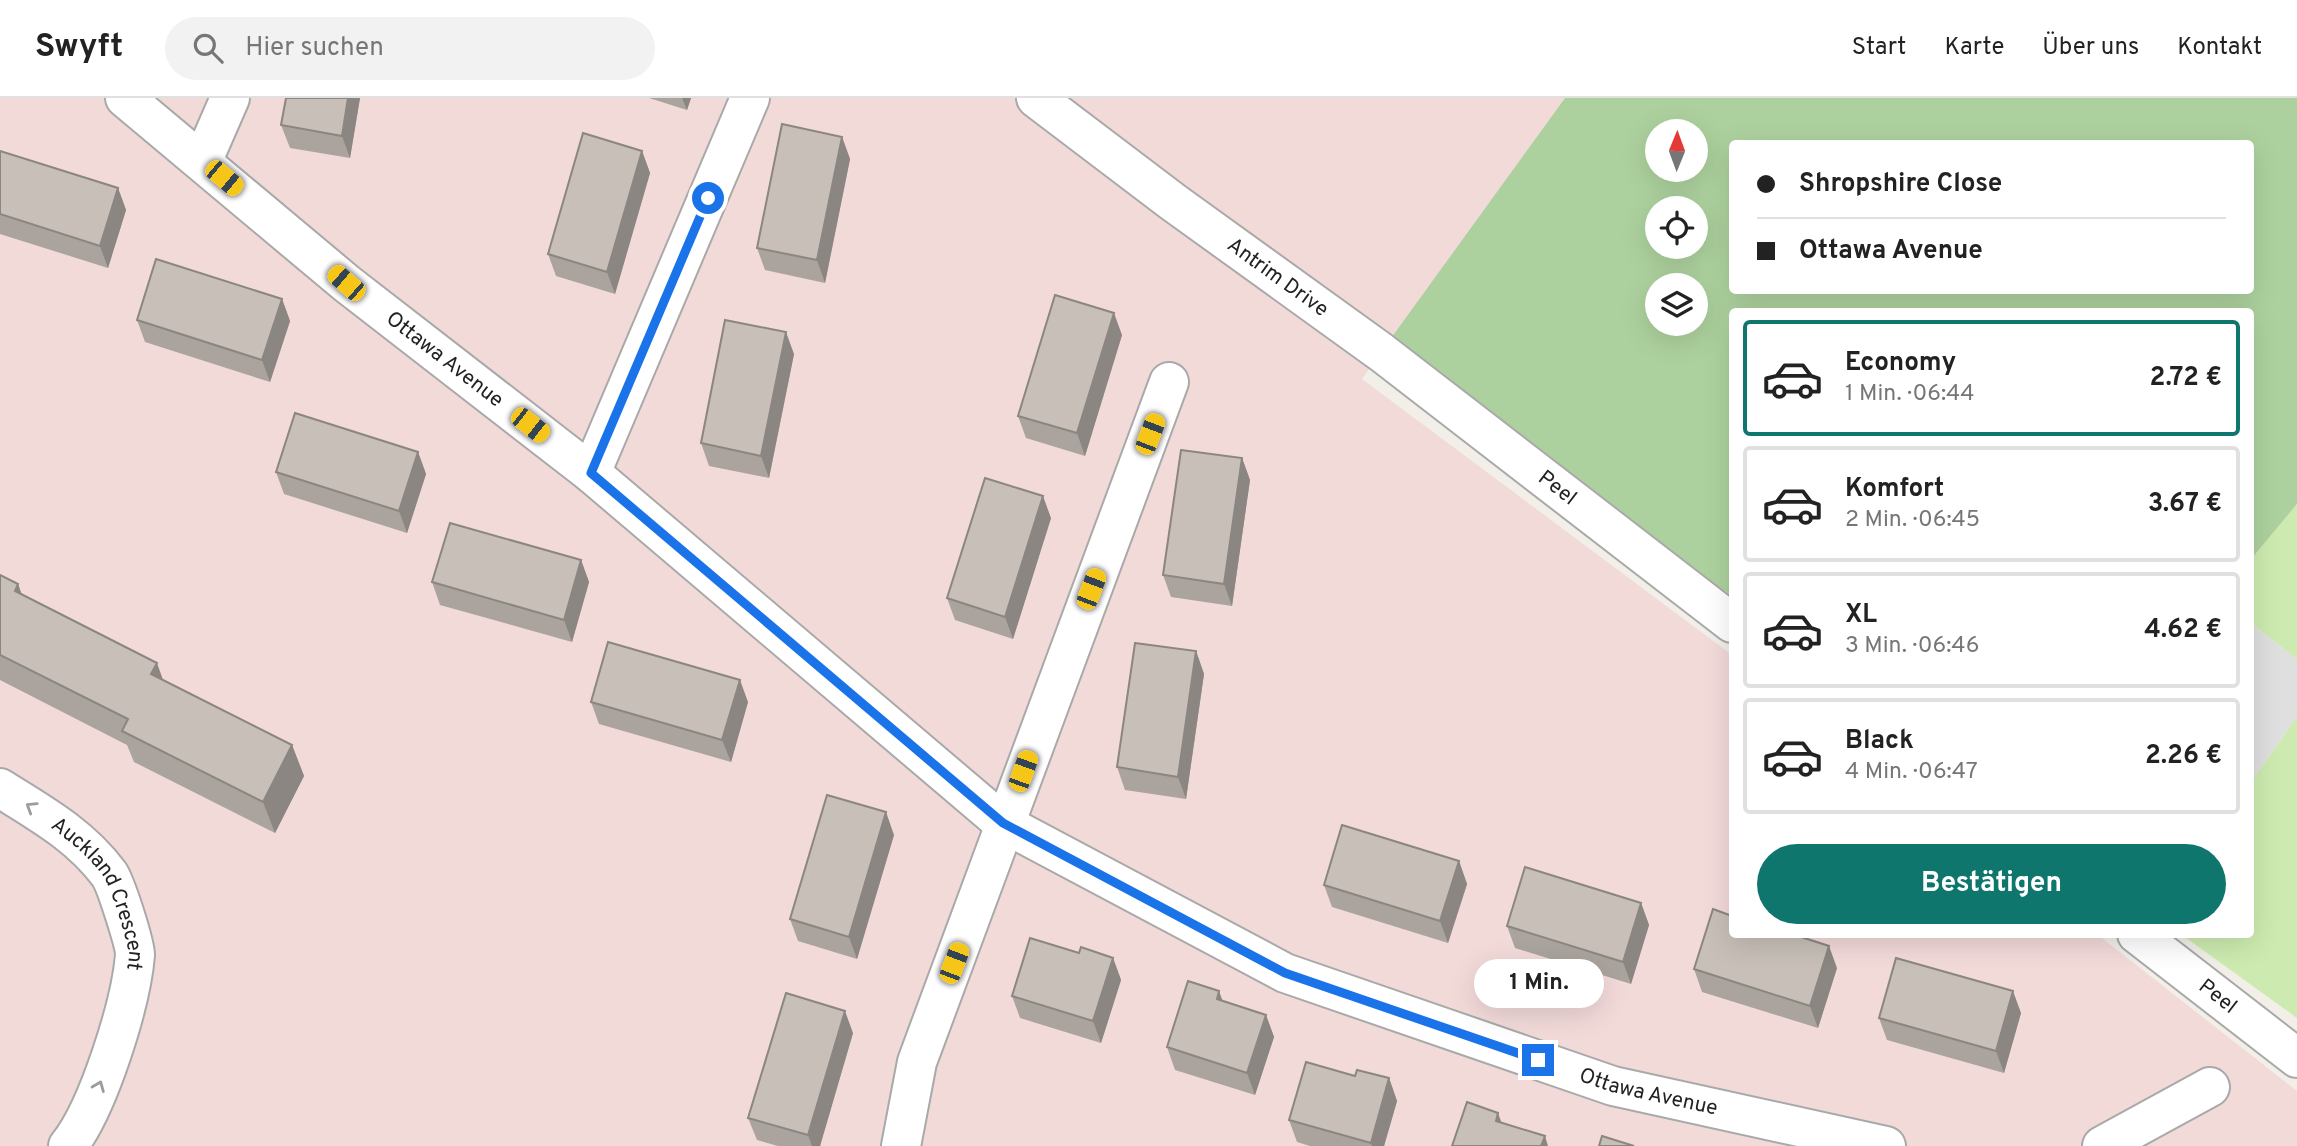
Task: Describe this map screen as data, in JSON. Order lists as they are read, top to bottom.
{
  "streets": {
    "street": [
      "Antrim Drive",
      "Ottawa Avenue",
      "Peel",
      "Auckland Crescent"
    ]
  },
  "crossings": [
    ["Antrim Drive", "Peel"]
  ],
  "one_way": ["Auckland Crescent"],
  "north": "top",
  "page": {
    "header": "Swyft",
    "search": "Hier suchen",
    "nav": [
      "Start",
      "Karte",
      "Über uns",
      "Kontakt"
    ],
    "banner": ["Shropshire Close", "Ottawa Avenue"],
    "list": [
      {
        "name": "Economy",
        "note": "1 Min. · 06:44",
        "value": "2.72 €"
      },
      {
        "name": "Komfort",
        "note": "2 Min. · 06:45",
        "value": "3.67 €"
      },
      {
        "name": "XL",
        "note": "3 Min. · 06:46",
        "value": "4.62 €"
      },
      {
        "name": "Black",
        "note": "4 Min. · 06:47",
        "value": "2.26 €"
      }
    ],
    "buttons": "Bestätigen",
    "bubble": "1 Min."
  }
}
